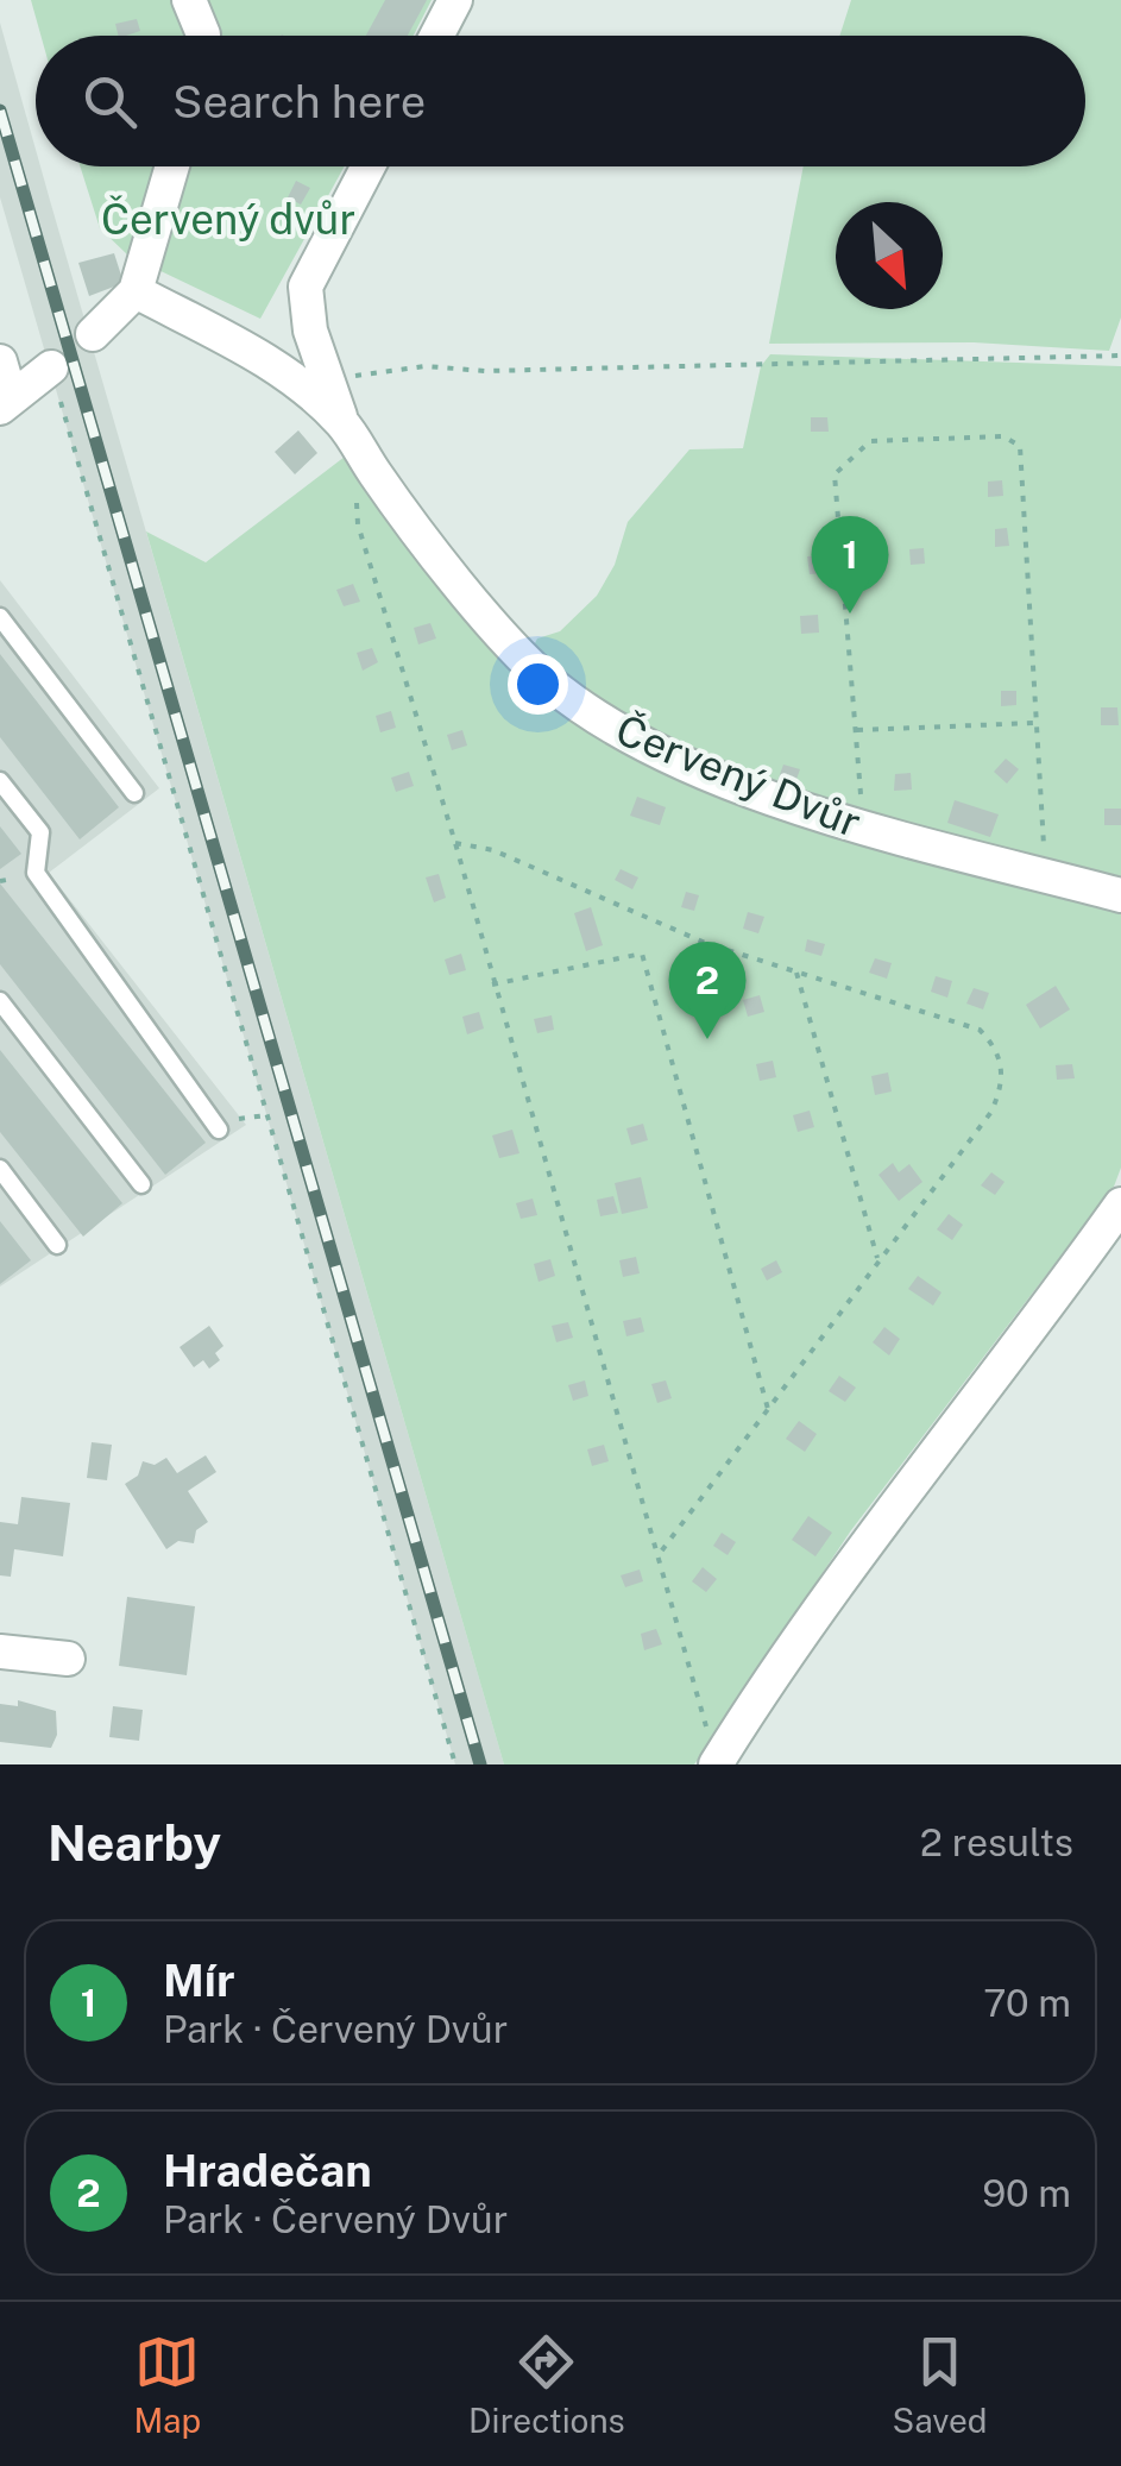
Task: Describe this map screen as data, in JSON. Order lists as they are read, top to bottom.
{
  "streets": {
    "street": ["Červený Dvůr"]
  },
  "parks": ["Červený dvůr"],
  "north": "bottom right",
  "page": {
    "search": "Search here",
    "pins": ["1", "2"],
    "heading": ["Nearby", "2 results"],
    "list": [
      {
        "mark": "1",
        "name": "Mír",
        "note": "Park · Červený Dvůr",
        "value": "70 m"
      },
      {
        "mark": "2",
        "name": "Hradečan",
        "note": "Park · Červený Dvůr",
        "value": "90 m"
      }
    ],
    "nav": ["Map", "Directions", "Saved"]
  }
}
